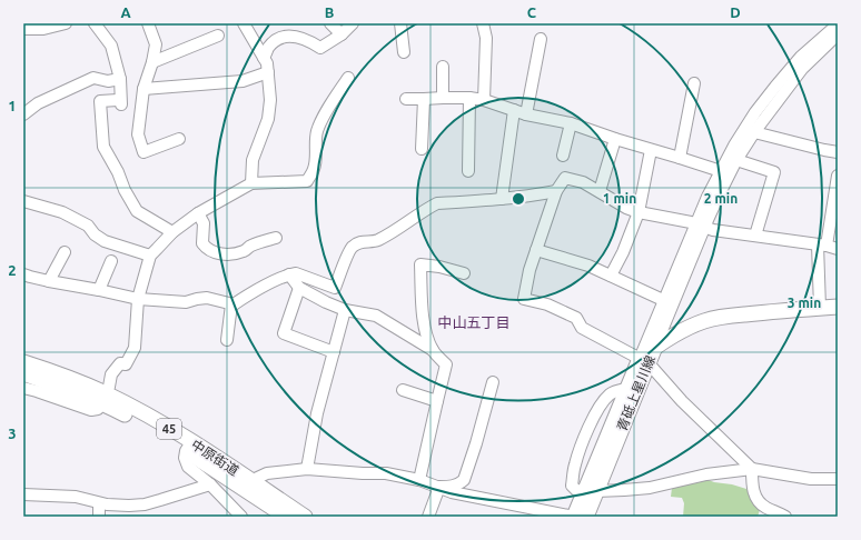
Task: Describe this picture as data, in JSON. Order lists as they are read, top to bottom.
{
  "streets": {
    "main road": ["青砥上星川線", "45", "中原街道"]
  },
  "districts": ["中山五丁目"],
  "grid": {
    "columns": [
      "A",
      "B",
      "C",
      "D"
    ],
    "rows": ["1", "2", "3"]
  },
  "rings": ["1 min", "2 min", "3 min"]
}
